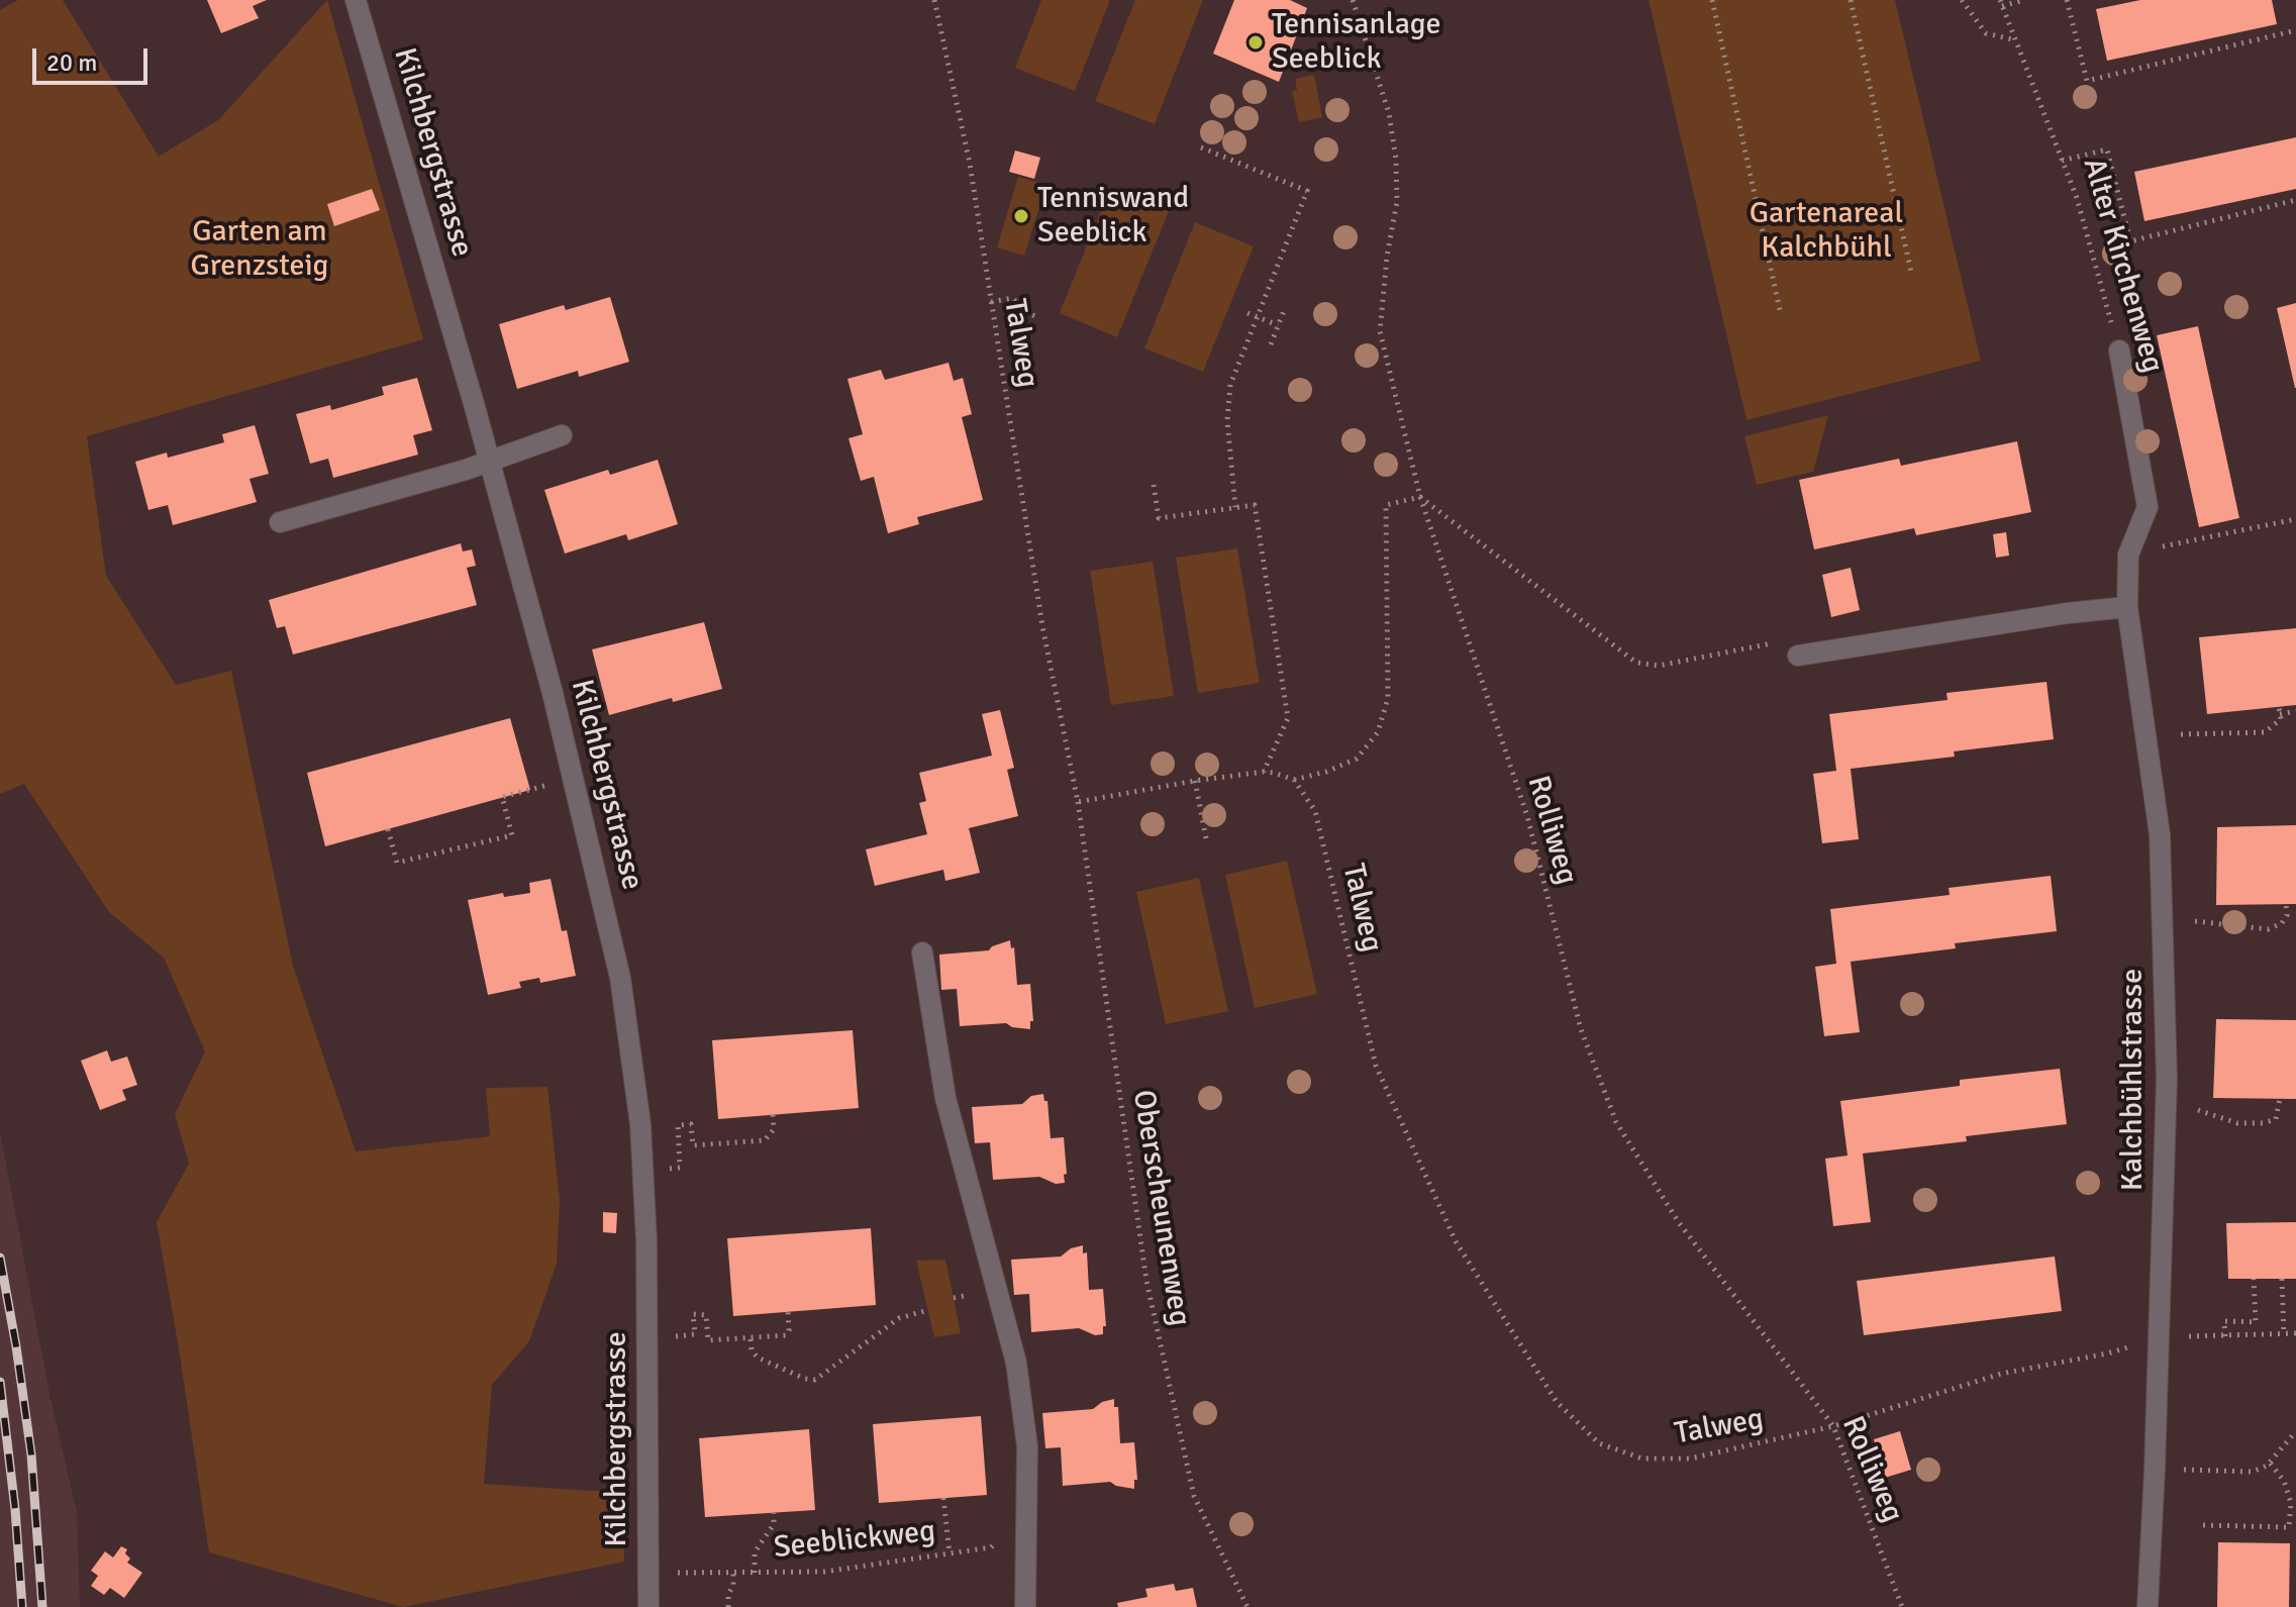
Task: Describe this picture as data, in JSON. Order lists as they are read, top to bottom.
{
  "streets": {
    "street": ["Kilchbergstrasse", "Alter Kirchenweg", "Kalchbühlstrasse"],
    "path": [
      "Talweg",
      "Rolliweg",
      "Oberscheunenweg",
      "Seeblickweg"
    ]
  },
  "crossings": [
    ["Alter Kirchenweg", "Kalchbühlstrasse"],
    ["Talweg", "Rolliweg"],
    ["Talweg", "Kalchbühlstrasse"],
    ["Talweg", "Oberscheunenweg"]
  ],
  "parks": ["Gartenareal Kalchbühl", "Garten am Grenzsteig"],
  "places": ["Tennisanlage Seeblick", "Tenniswand Seeblick"],
  "scale_bar": "20 m"
}
